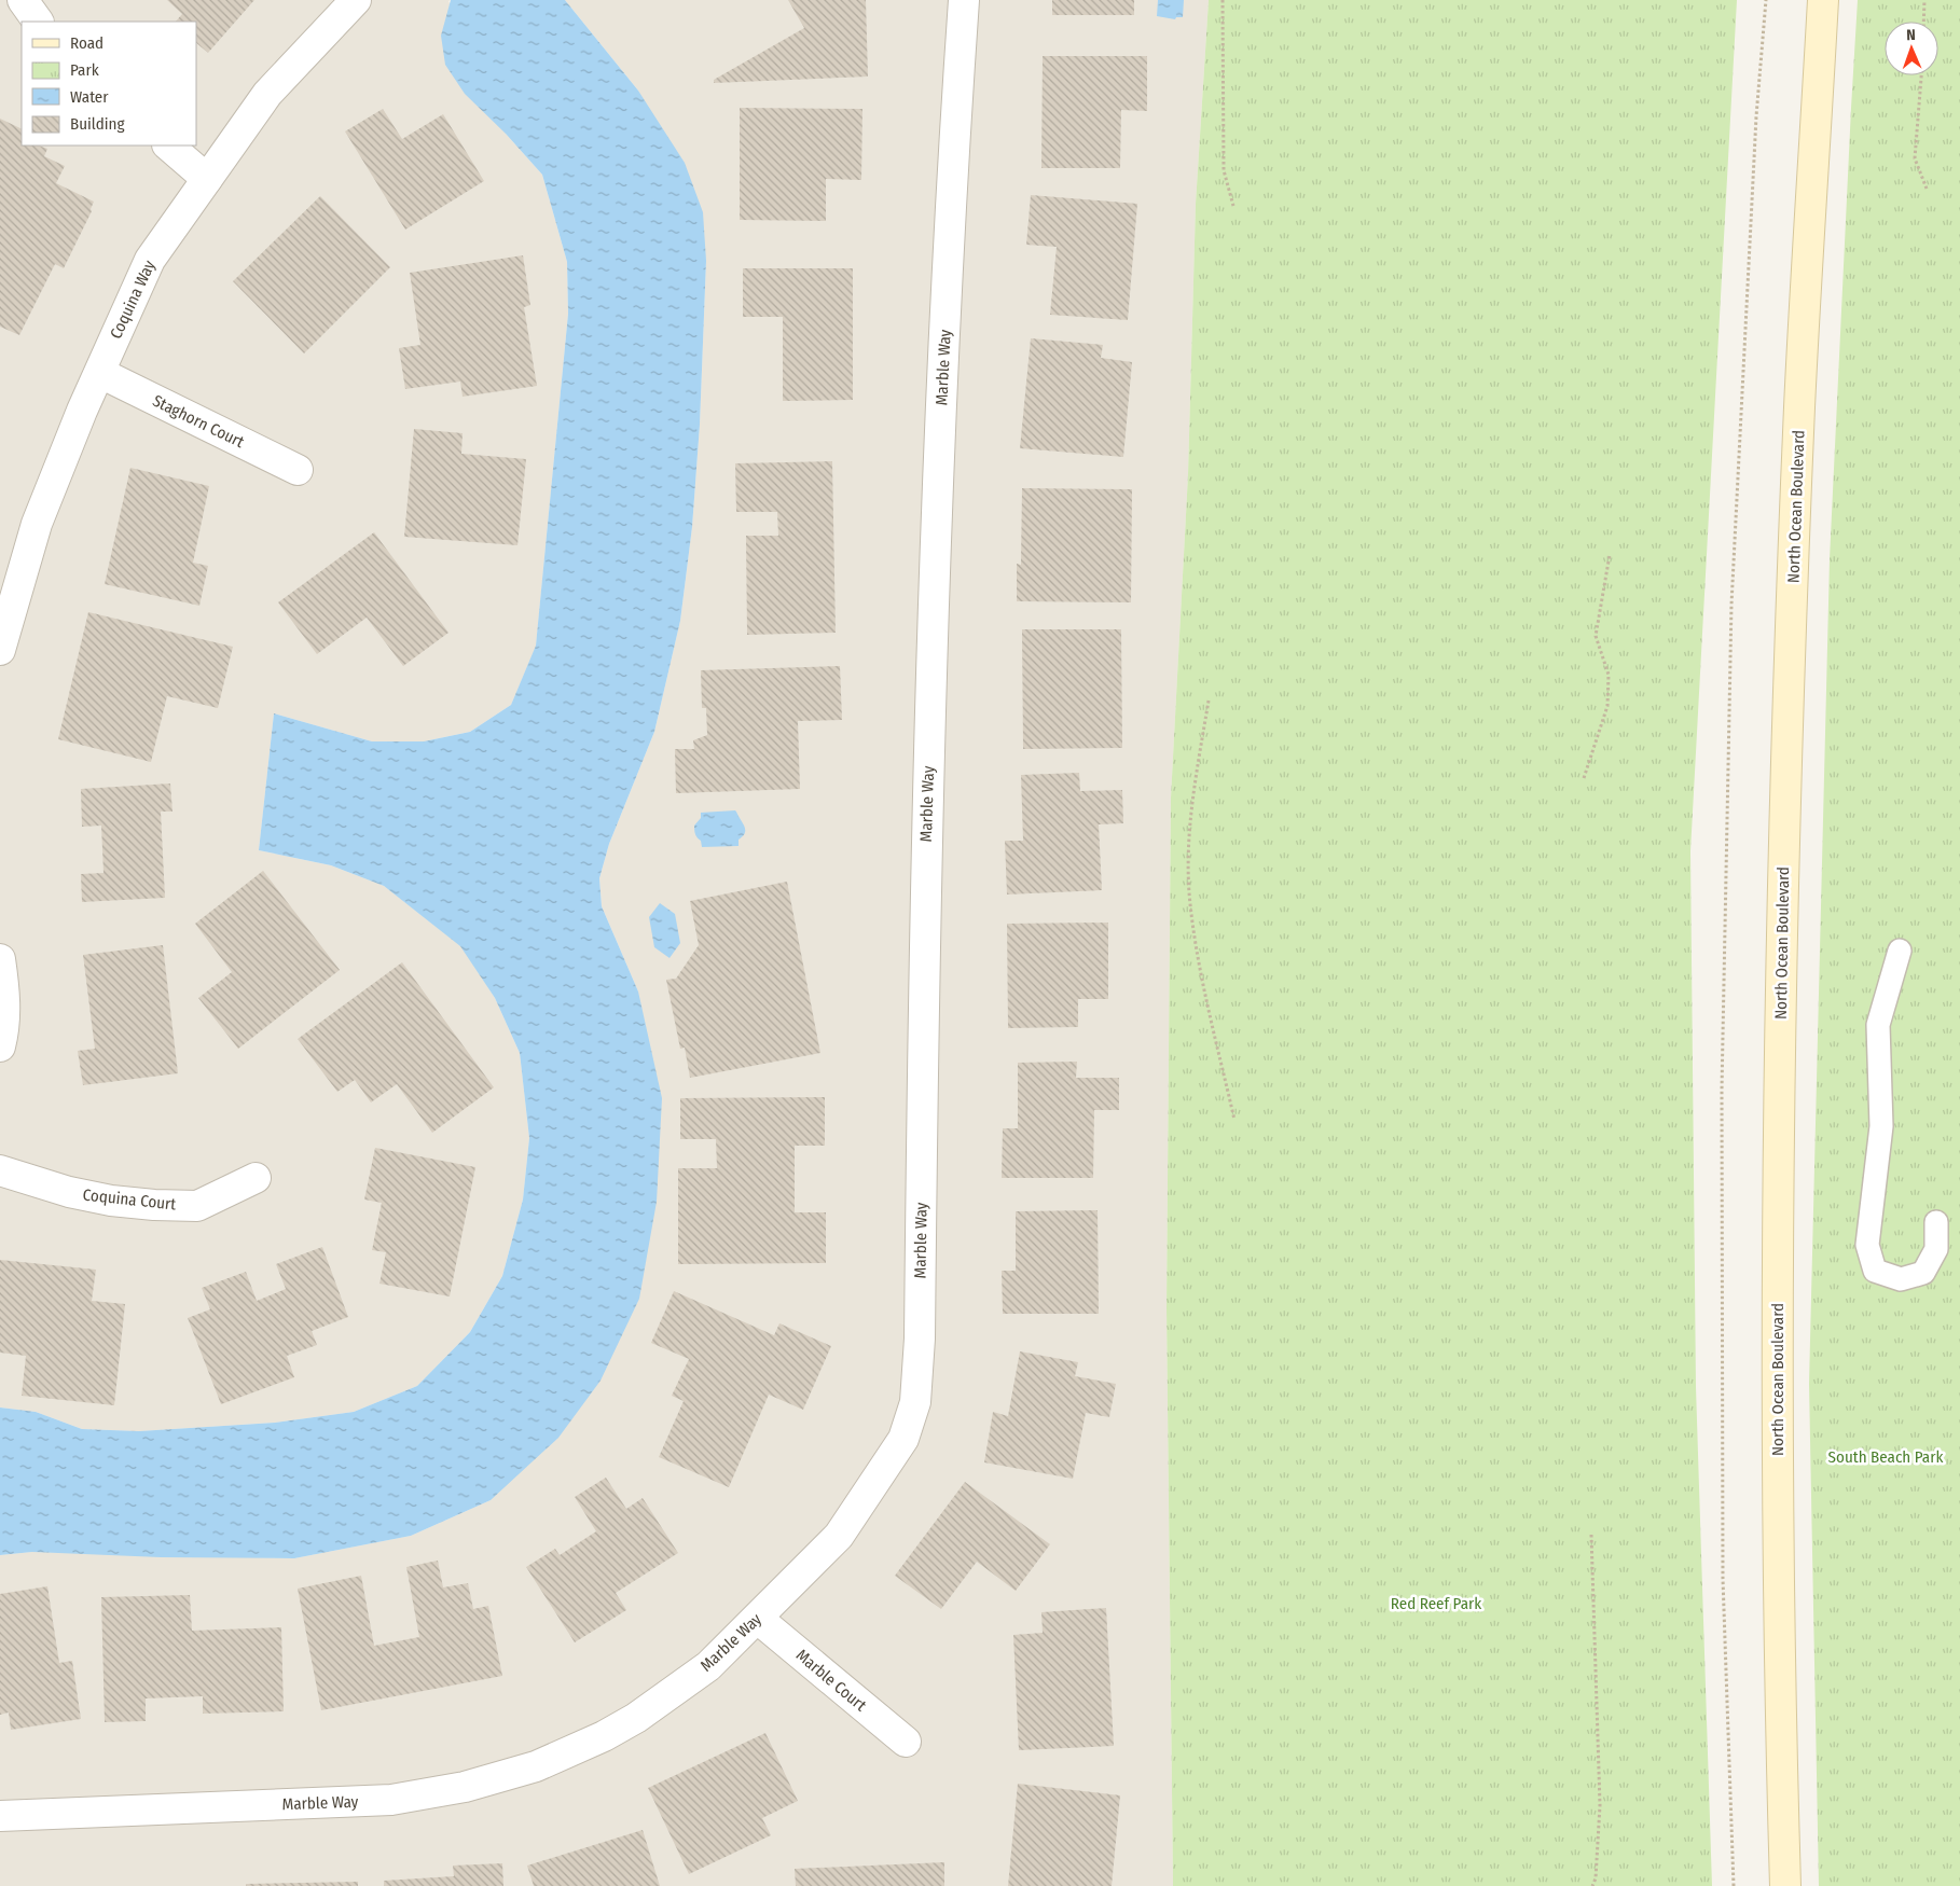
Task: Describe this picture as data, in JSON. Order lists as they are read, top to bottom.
{
  "streets": {
    "main road": ["North Ocean Boulevard"],
    "street": [
      "Coquina Way",
      "Marble Way",
      "Staghorn Court",
      "Coquina Court",
      "Marble Court"
    ]
  },
  "crossings": [
    ["Coquina Way", "Staghorn Court"],
    ["Marble Way", "Marble Court"]
  ],
  "parks": ["South Beach Park", "Red Reef Park"],
  "legend": [
    "Road",
    "Park",
    "Water",
    "Building"
  ],
  "north": "top"
}
